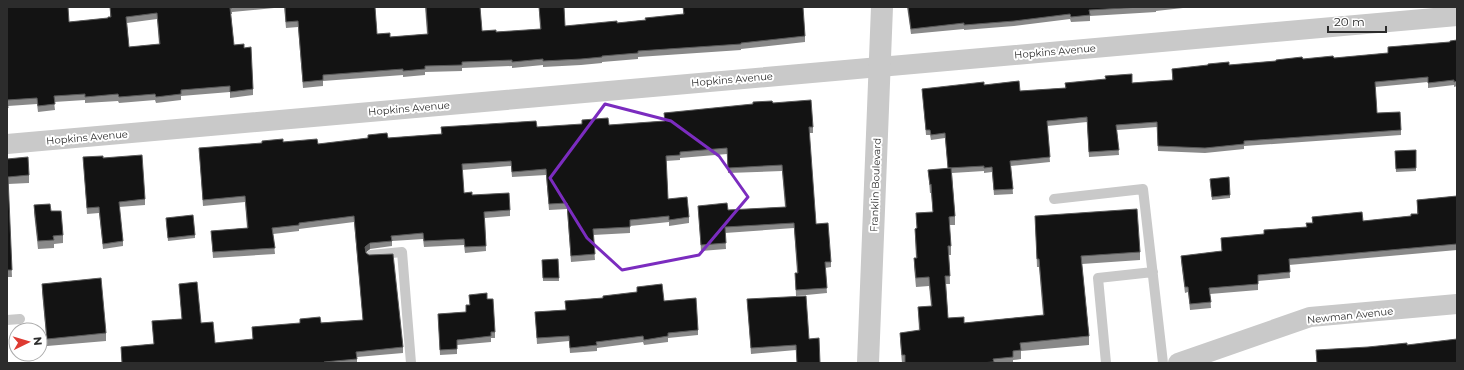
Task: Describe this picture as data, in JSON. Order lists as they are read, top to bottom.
{
  "streets": {
    "street": ["Hopkins Avenue", "Franklin Boulevard", "Newman Avenue"]
  },
  "crossings": [
    ["Hopkins Avenue", "Franklin Boulevard"]
  ],
  "scale_bar": "20 m",
  "north": "right"
}
